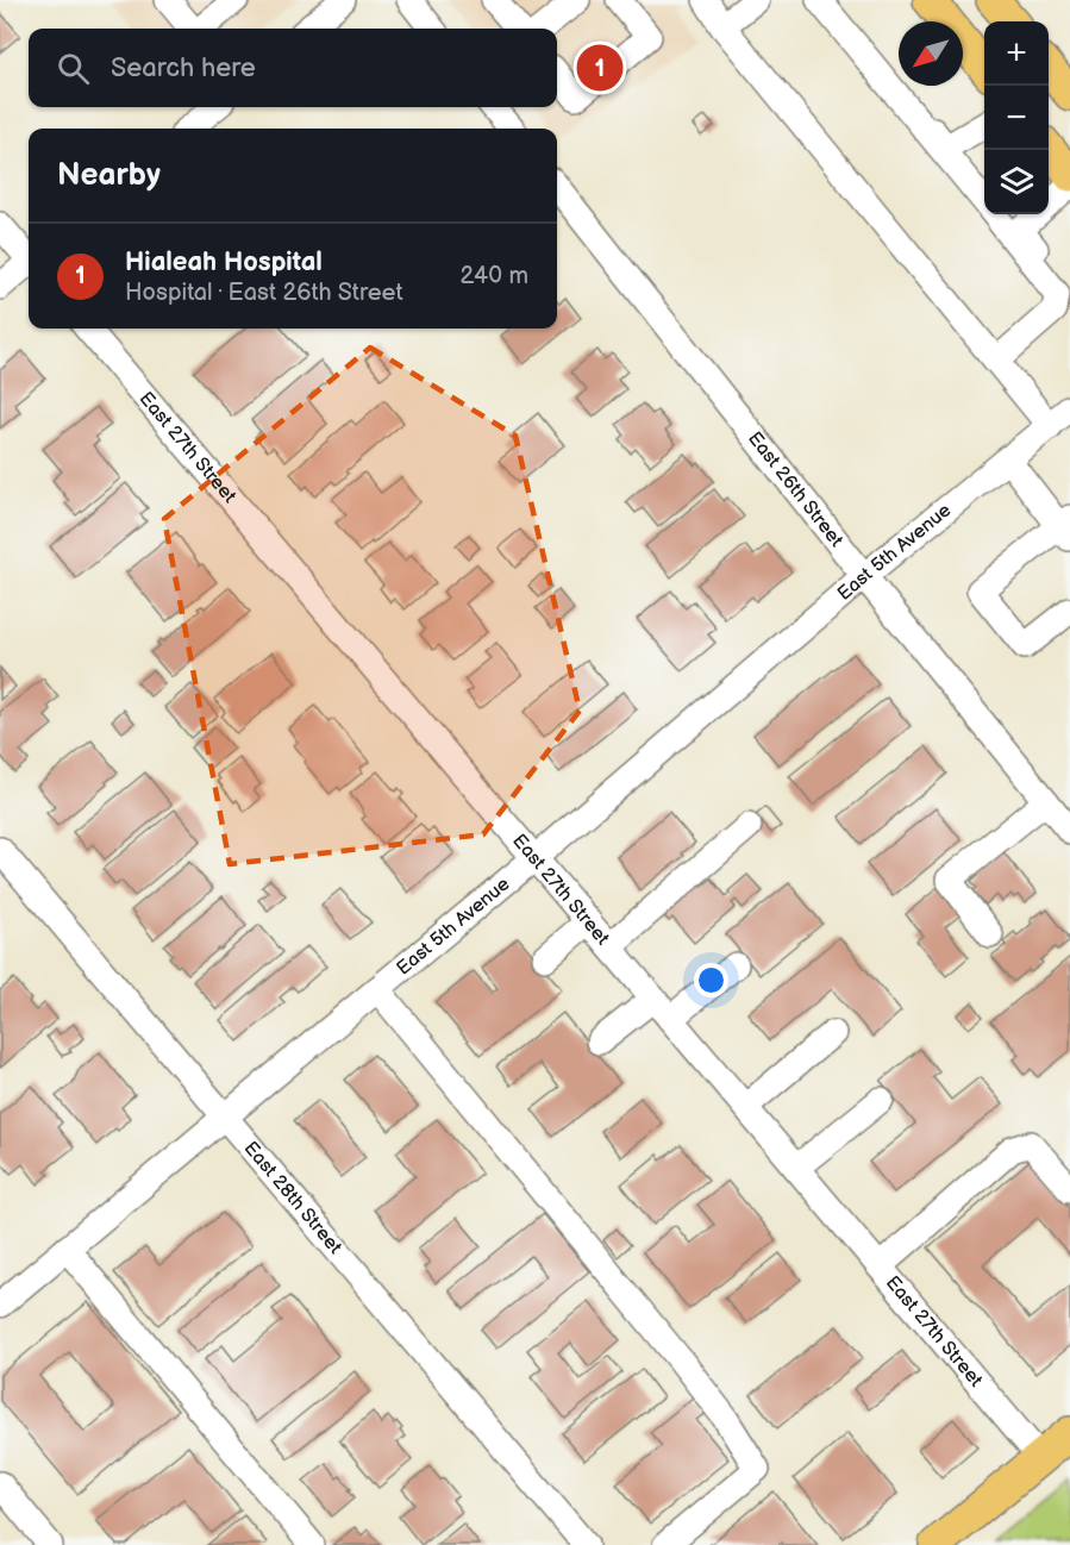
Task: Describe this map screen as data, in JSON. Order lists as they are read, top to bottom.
{
  "streets": {
    "street": [
      "East 27th Street",
      "East 26th Street",
      "East 5th Avenue",
      "East 28th Street"
    ]
  },
  "crossings": [
    ["East 27th Street", "East 5th Avenue"],
    ["East 26th Street", "East 5th Avenue"],
    ["East 5th Avenue", "East 28th Street"]
  ],
  "north": "bottom left",
  "page": {
    "map_buttons": ["+", "−"],
    "search": "Search here",
    "pins": "1",
    "heading": "Nearby",
    "list": [
      {
        "mark": "1",
        "name": "Hialeah Hospital",
        "note": "Hospital · East 26th Street",
        "value": "240 m"
      }
    ]
  }
}
